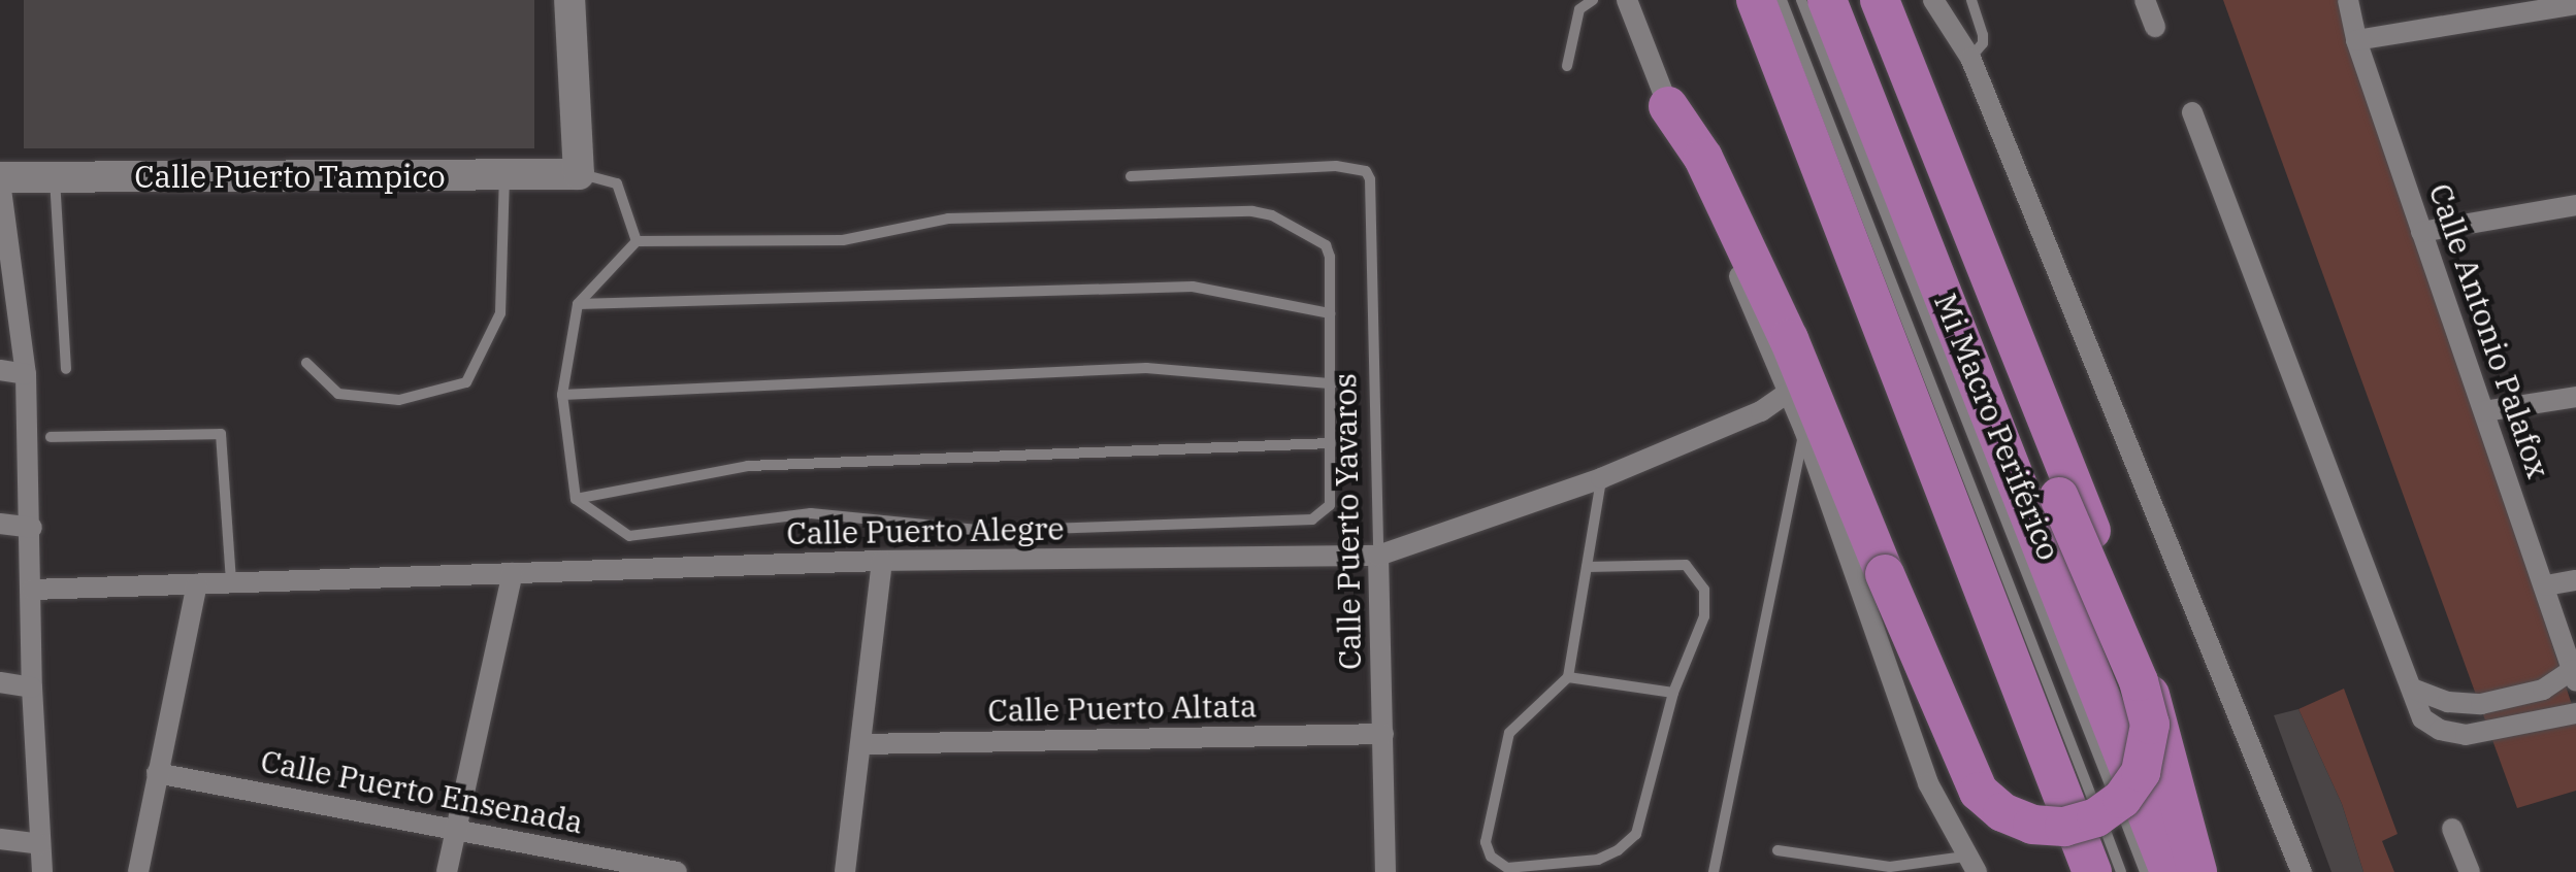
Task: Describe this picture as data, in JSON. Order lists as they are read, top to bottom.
{
  "streets": {
    "street": [
      "Calle Puerto Tampico",
      "Calle Antonio Palafox",
      "Calle Puerto Yavaros",
      "Calle Puerto Alegre",
      "Calle Puerto Altata",
      "Calle Puerto Ensenada"
    ],
    "lane": ["Mi Macro Periférico"]
  },
  "crossings": [
    ["Calle Puerto Yavaros", "Calle Puerto Alegre"],
    ["Calle Puerto Yavaros", "Calle Puerto Altata"]
  ]
}
